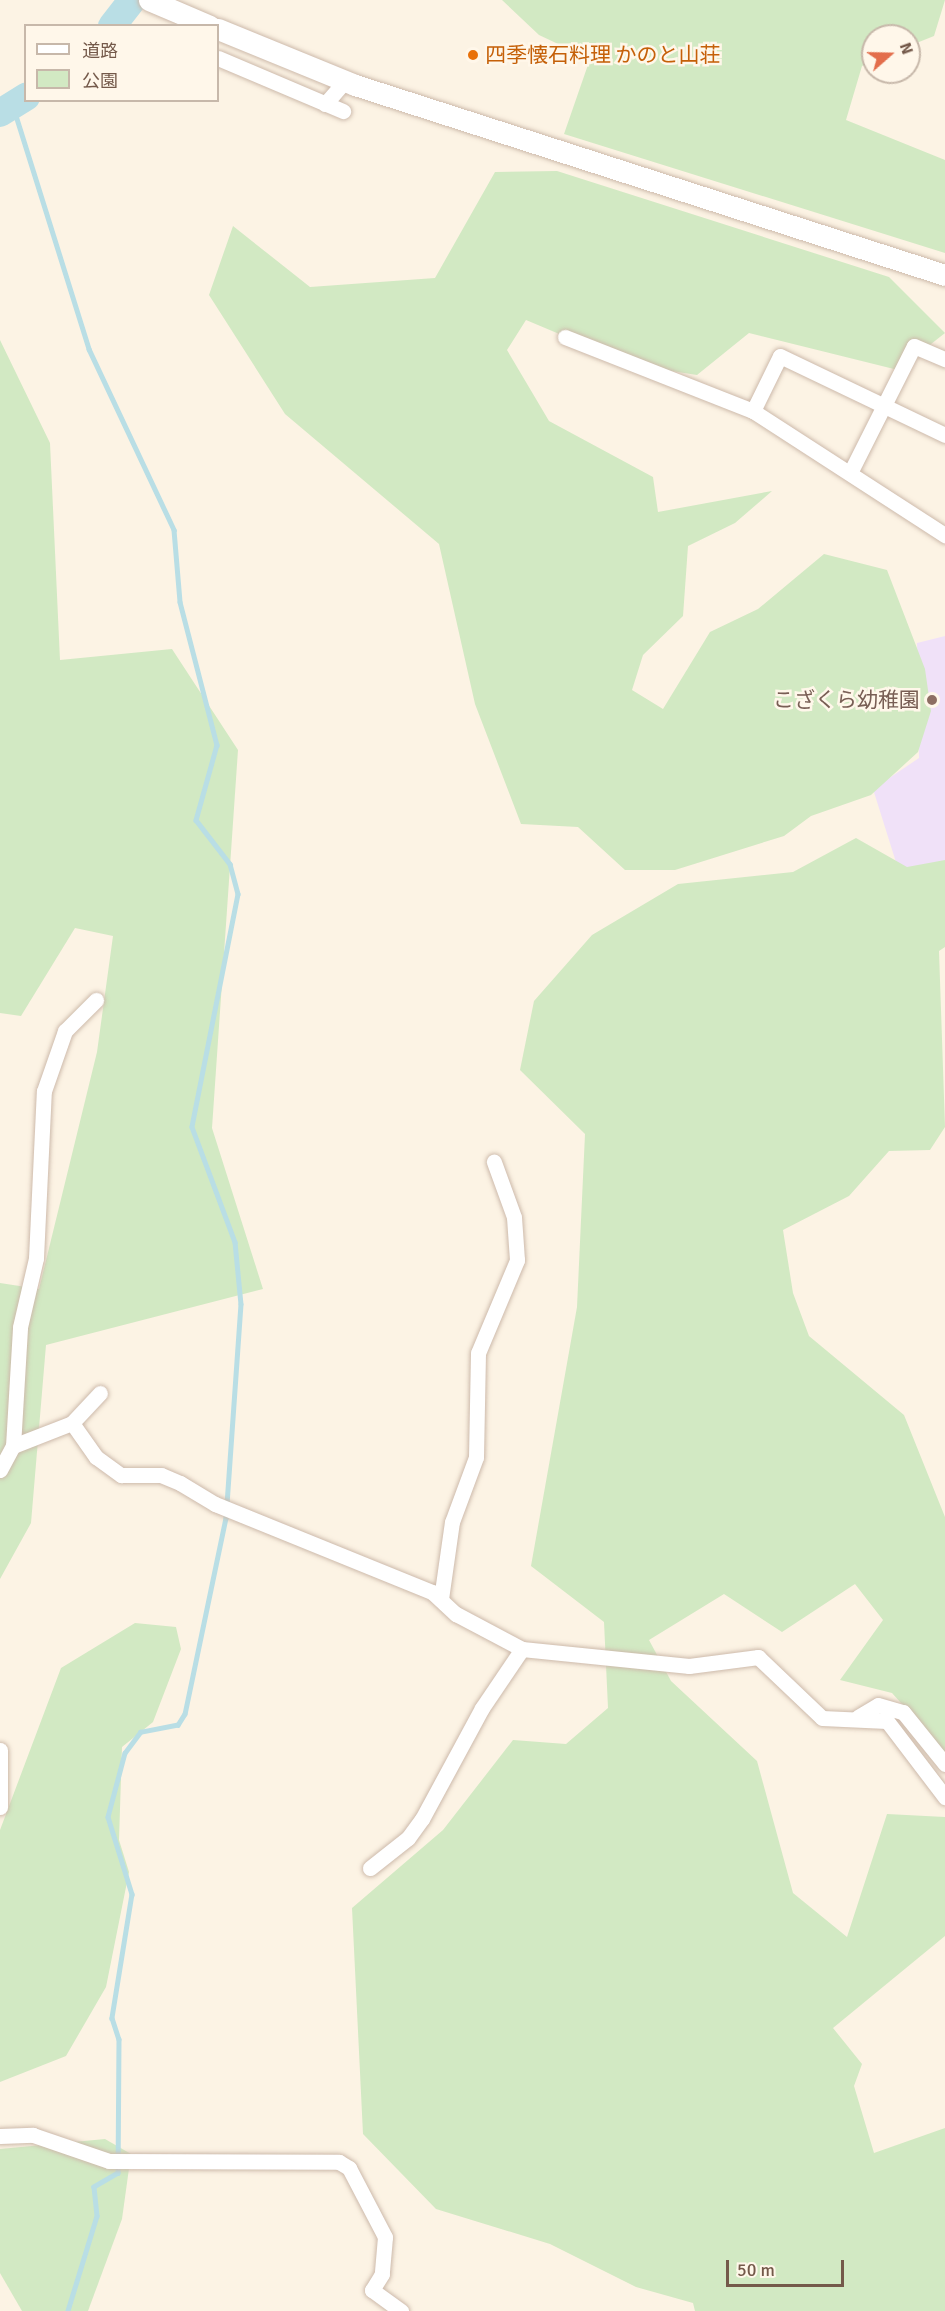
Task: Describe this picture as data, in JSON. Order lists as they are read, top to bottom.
{
  "places": ["四季懐石料理 かのと山荘", "こざくら幼稚園"],
  "legend": ["道路", "公園"],
  "scale_bar": "50 m",
  "north": "right"
}
